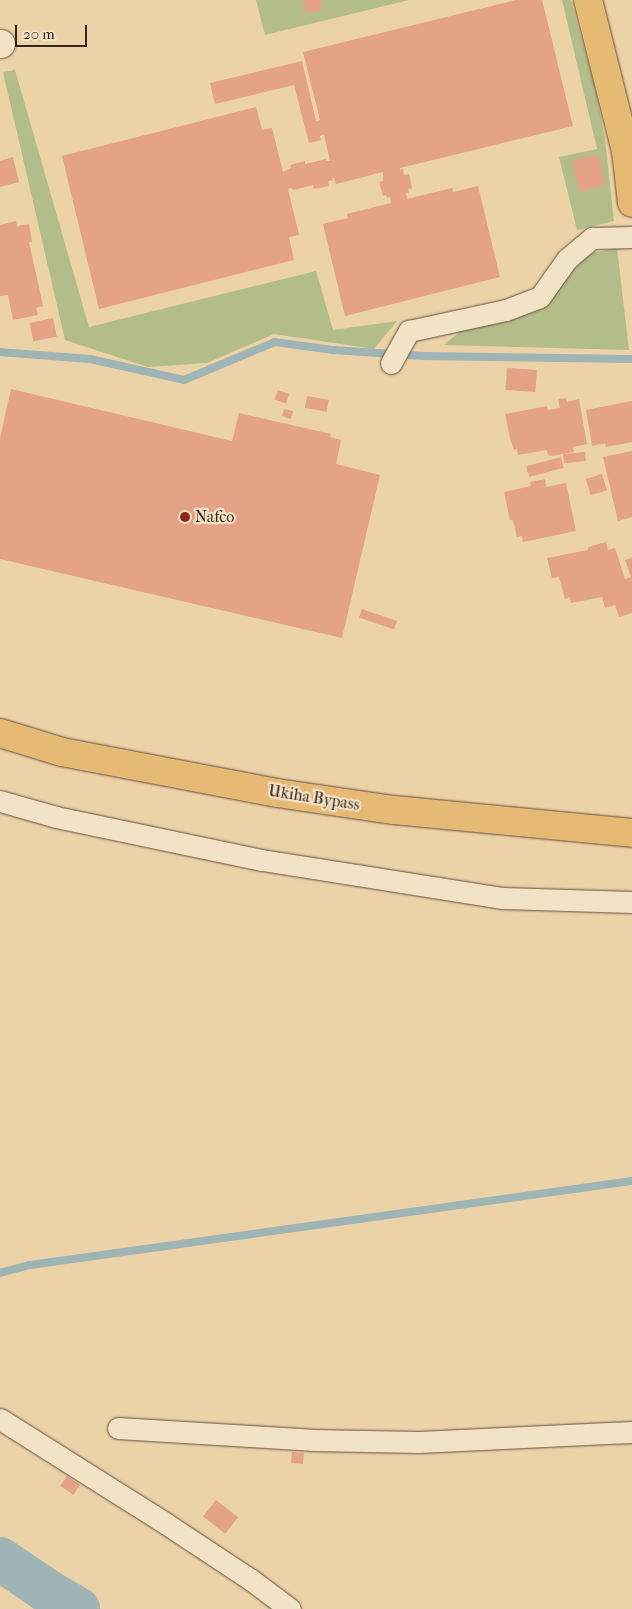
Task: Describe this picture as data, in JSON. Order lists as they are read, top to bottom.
{
  "streets": {
    "main road": ["Ukiha Bypass"]
  },
  "places": ["Nafco"],
  "scale_bar": "20 m"
}
